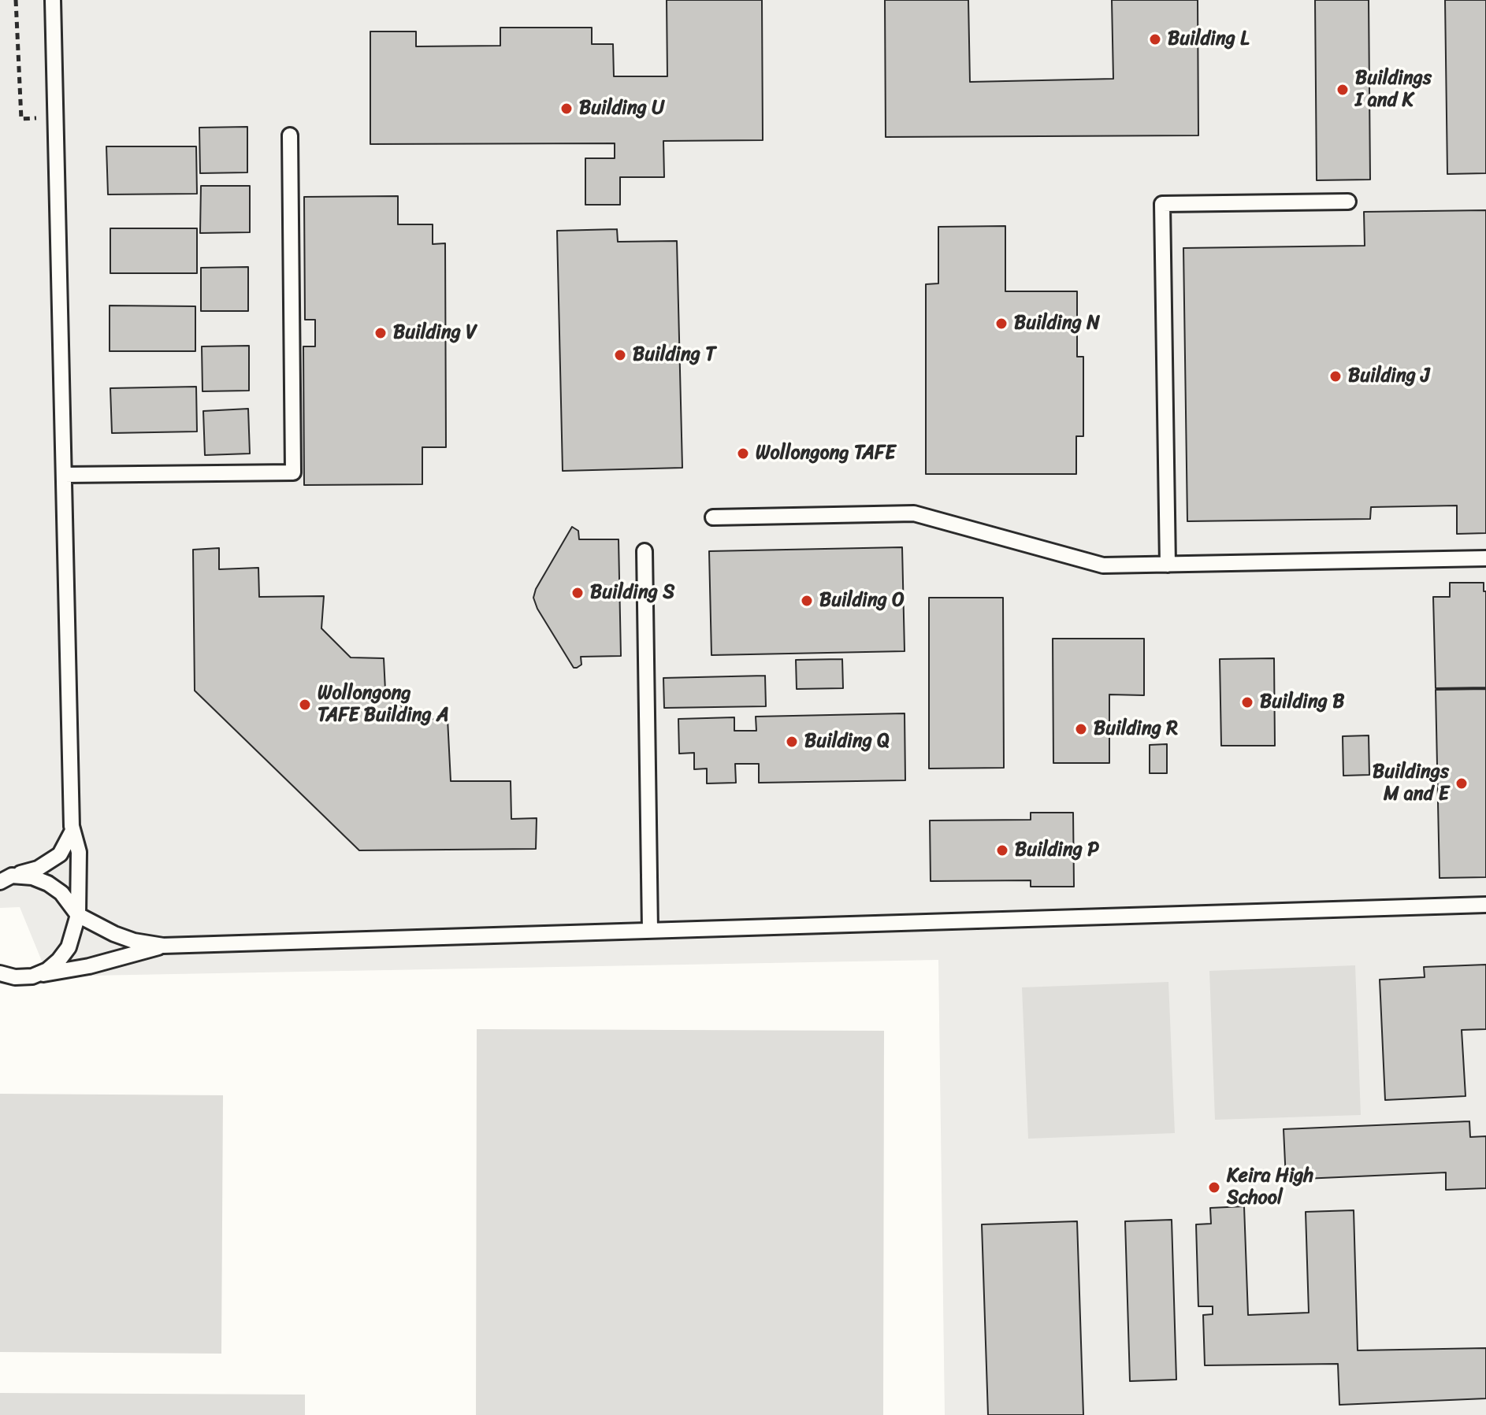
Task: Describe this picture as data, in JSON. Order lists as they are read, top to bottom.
{
  "places": [
    "Building L",
    "Buildings I and K",
    "Building U",
    "Building N",
    "Building V",
    "Building T",
    "Building J",
    "Wollongong TAFE",
    "Building S",
    "Building O",
    "Building B",
    "Wollongong TAFE Building A",
    "Building R",
    "Building Q",
    "Buildings M and E",
    "Building P",
    "Keira High School"
  ]
}
